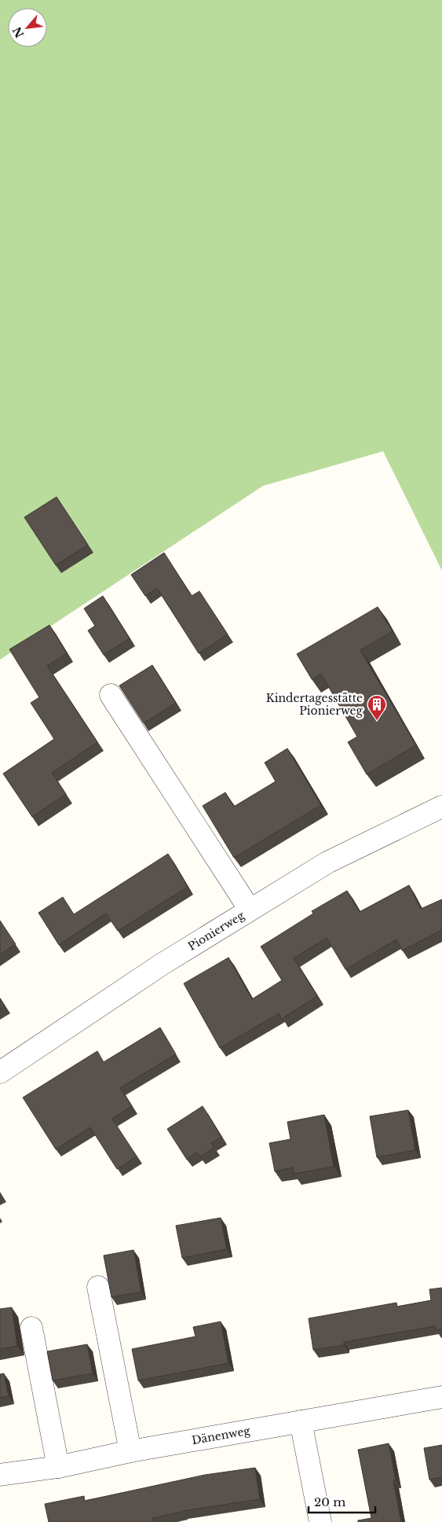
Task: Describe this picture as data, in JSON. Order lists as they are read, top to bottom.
{
  "streets": {
    "street": ["Pionierweg", "Dänenweg"]
  },
  "places": {
    "building": ["Kindertagesstätte Pionierweg"]
  },
  "scale_bar": "20 m",
  "north": "bottom left"
}
